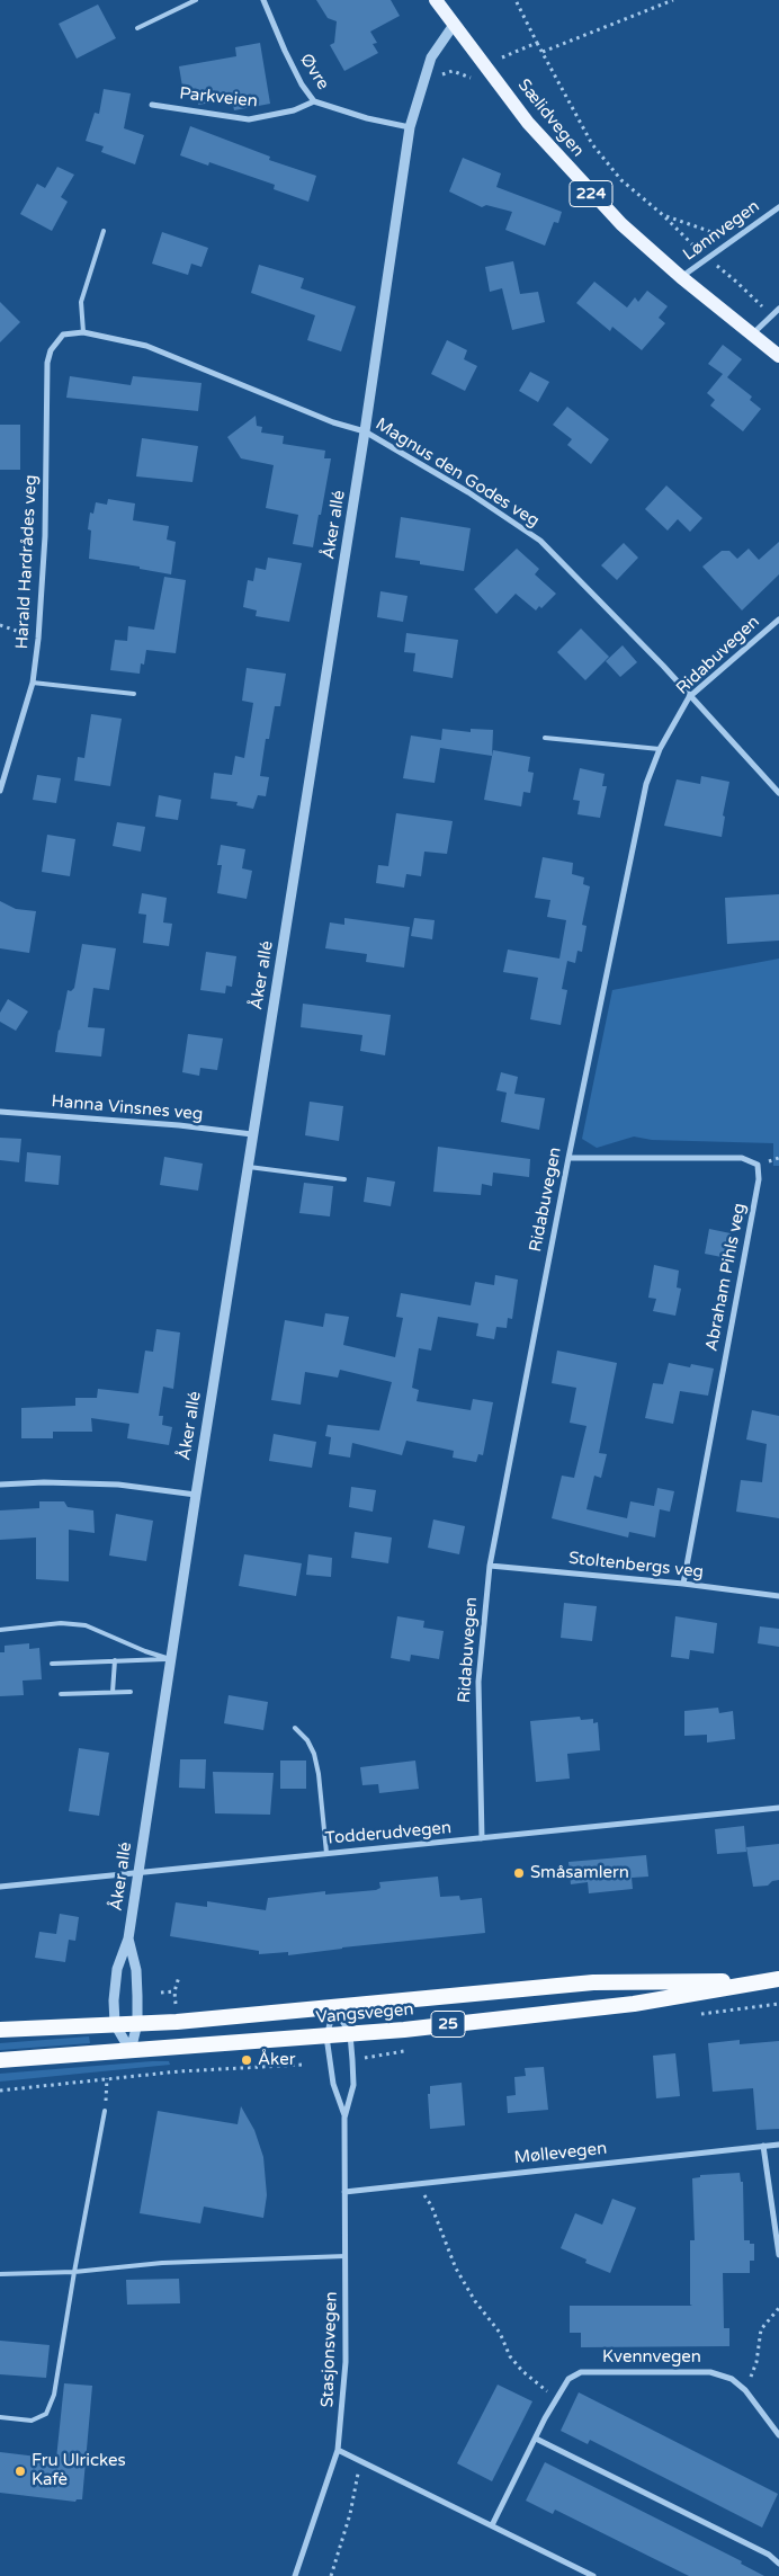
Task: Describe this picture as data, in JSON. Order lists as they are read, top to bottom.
{
  "streets": {
    "highway": ["Vangsvegen", "25"],
    "main road": ["Sælidvegen", "224"],
    "street": [
      "Øvre",
      "Parkveien",
      "Lønnvegen",
      "Magnus den Godes veg",
      "Åker allé",
      "Harald Hardrådes veg",
      "Ridabuvegen",
      "Hanna Vinsnes veg",
      "Abraham Pihls veg",
      "Stoltenbergs veg",
      "Todderudvegen",
      "Møllevegen",
      "Stasjonsvegen",
      "Kvennvegen"
    ]
  },
  "crossings": [
    ["Øvre", "Parkveien"],
    ["Øvre", "Åker allé"],
    ["Sælidvegen", "Lønnvegen"],
    ["Sælidvegen", "Åker allé"],
    ["Magnus den Godes veg", "Åker allé"],
    ["Magnus den Godes veg", "Harald Hardrådes veg"],
    ["Magnus den Godes veg", "Ridabuvegen"],
    ["Åker allé", "Hanna Vinsnes veg"],
    ["Åker allé", "Todderudvegen"],
    ["Åker allé", "Vangsvegen"],
    ["Ridabuvegen", "Abraham Pihls veg"],
    ["Ridabuvegen", "Stoltenbergs veg"],
    ["Ridabuvegen", "Todderudvegen"],
    ["Abraham Pihls veg", "Stoltenbergs veg"],
    ["Vangsvegen", "Stasjonsvegen"],
    ["Møllevegen", "Stasjonsvegen"]
  ],
  "places": ["Småsamlern", "Åker", "Fru Ulrickes Kafè"]
}
